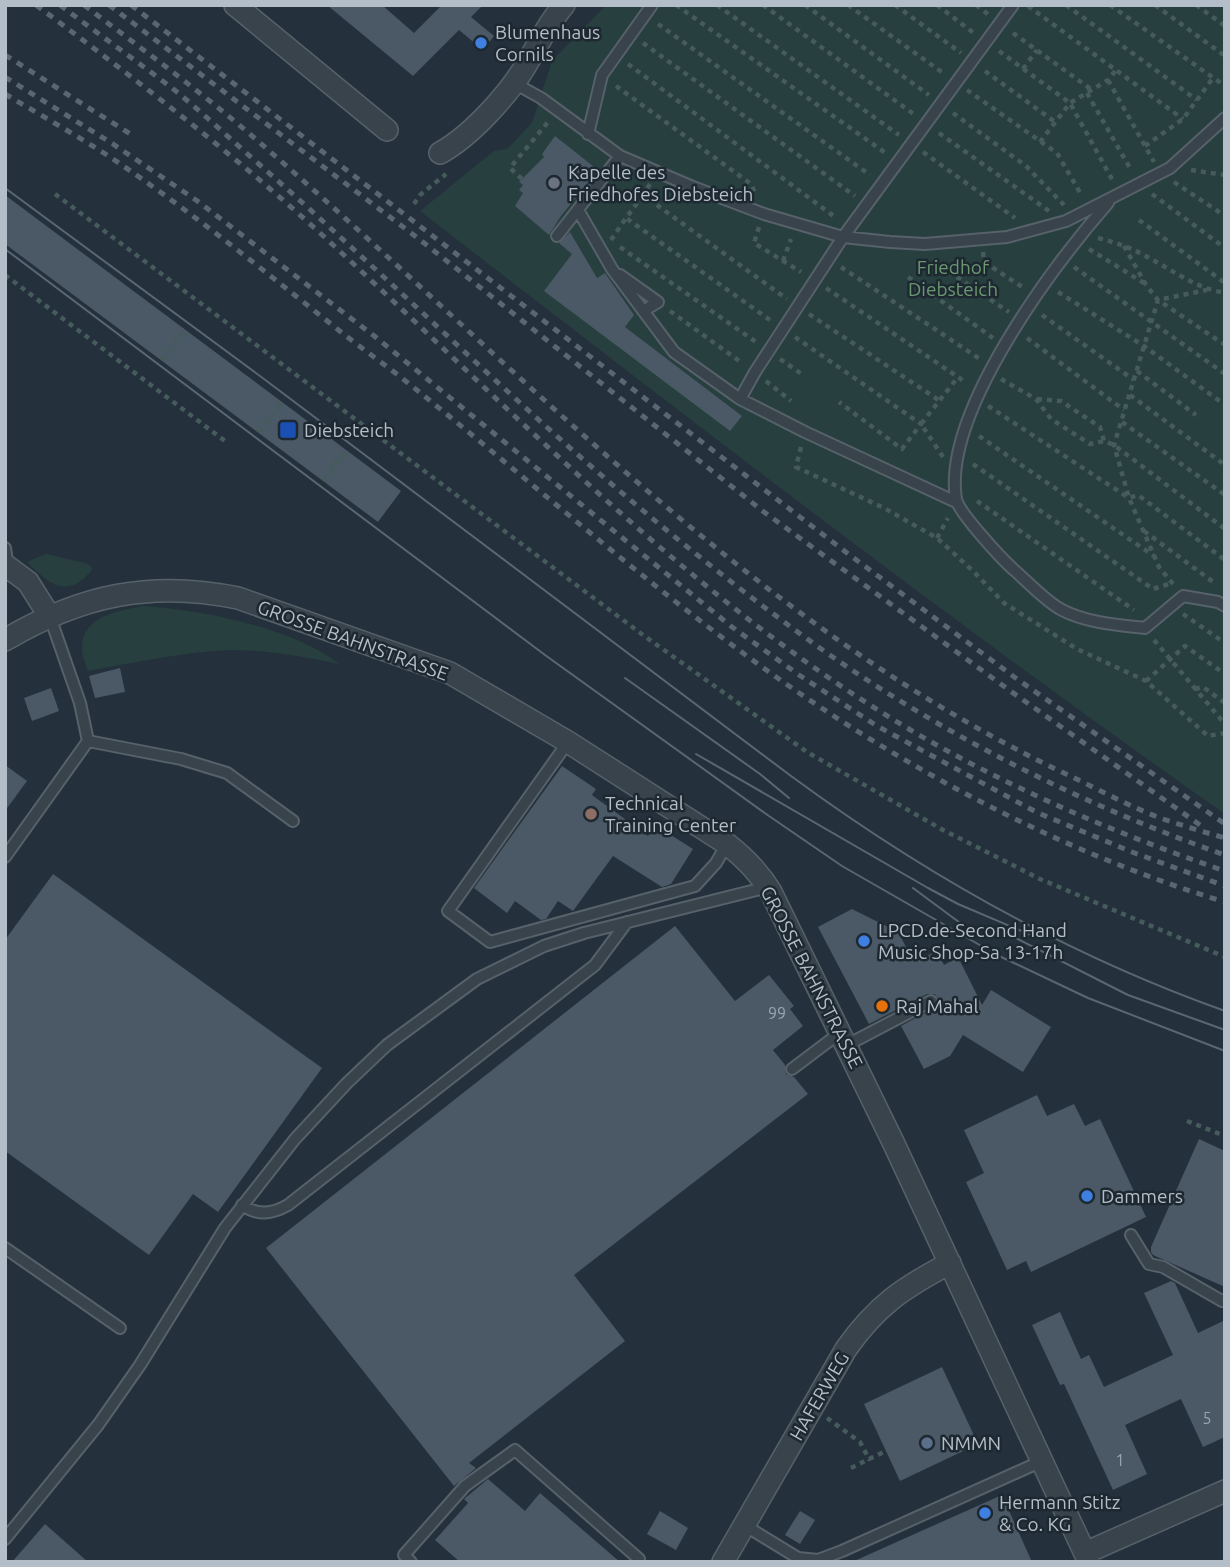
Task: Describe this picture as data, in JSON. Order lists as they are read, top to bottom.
{
  "streets": {
    "street": ["GROSSE BAHNSTRASSE", "HAFERWEG"]
  },
  "crossings": [
    ["GROSSE BAHNSTRASSE", "HAFERWEG"]
  ],
  "parks": ["Friedhof Diebsteich"],
  "places": {
    "other": [
      "Blumenhaus Cornils",
      "Kapelle des Friedhofes Diebsteich",
      "Technical Training Center",
      "LPCD.de-Second Hand Music Shop-Sa 13-17h",
      "Raj Mahal",
      "Dammers",
      "NMMN",
      "Hermann Stitz & Co. KG"
    ],
    "transit": ["Diebsteich"]
  },
  "house_numbers": ["99", "5", "1"]
}
